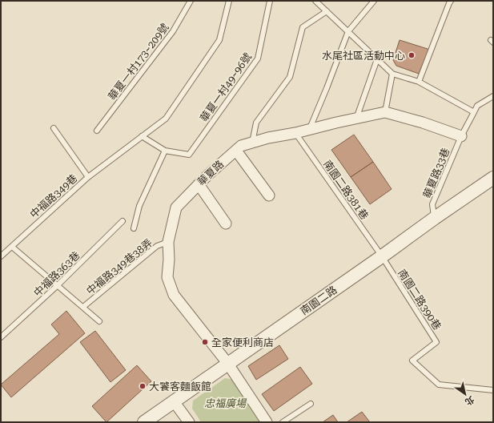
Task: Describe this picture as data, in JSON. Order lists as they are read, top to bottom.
{
  "streets": {
    "street": ["華夏路", "南園二路"],
    "lane": [
      "華夏一村173~209號",
      "華夏一村49~96號",
      "華夏路33巷",
      "南園二路381巷",
      "中福路349巷",
      "中福路349巷38弄",
      "中福路363巷",
      "南園二路390巷"
    ]
  },
  "crossings": [
    ["華夏路", "華夏路33巷"],
    ["華夏路", "南園二路381巷"],
    ["華夏路", "中福路349巷38弄"],
    ["華夏路", "南園二路"],
    ["華夏路33巷", "南園二路"],
    ["南園二路381巷", "南園二路390巷"],
    ["南園二路381巷", "南園二路"],
    ["中福路349巷", "中福路349巷38弄"],
    ["中福路349巷38弄", "中福路363巷"],
    ["南園二路390巷", "南園二路"]
  ],
  "parks": ["忠福廣場"],
  "places": ["水尾社區活動中心", "全家便利商店", "大饕客麵飯館"],
  "north": "bottom right"
}
